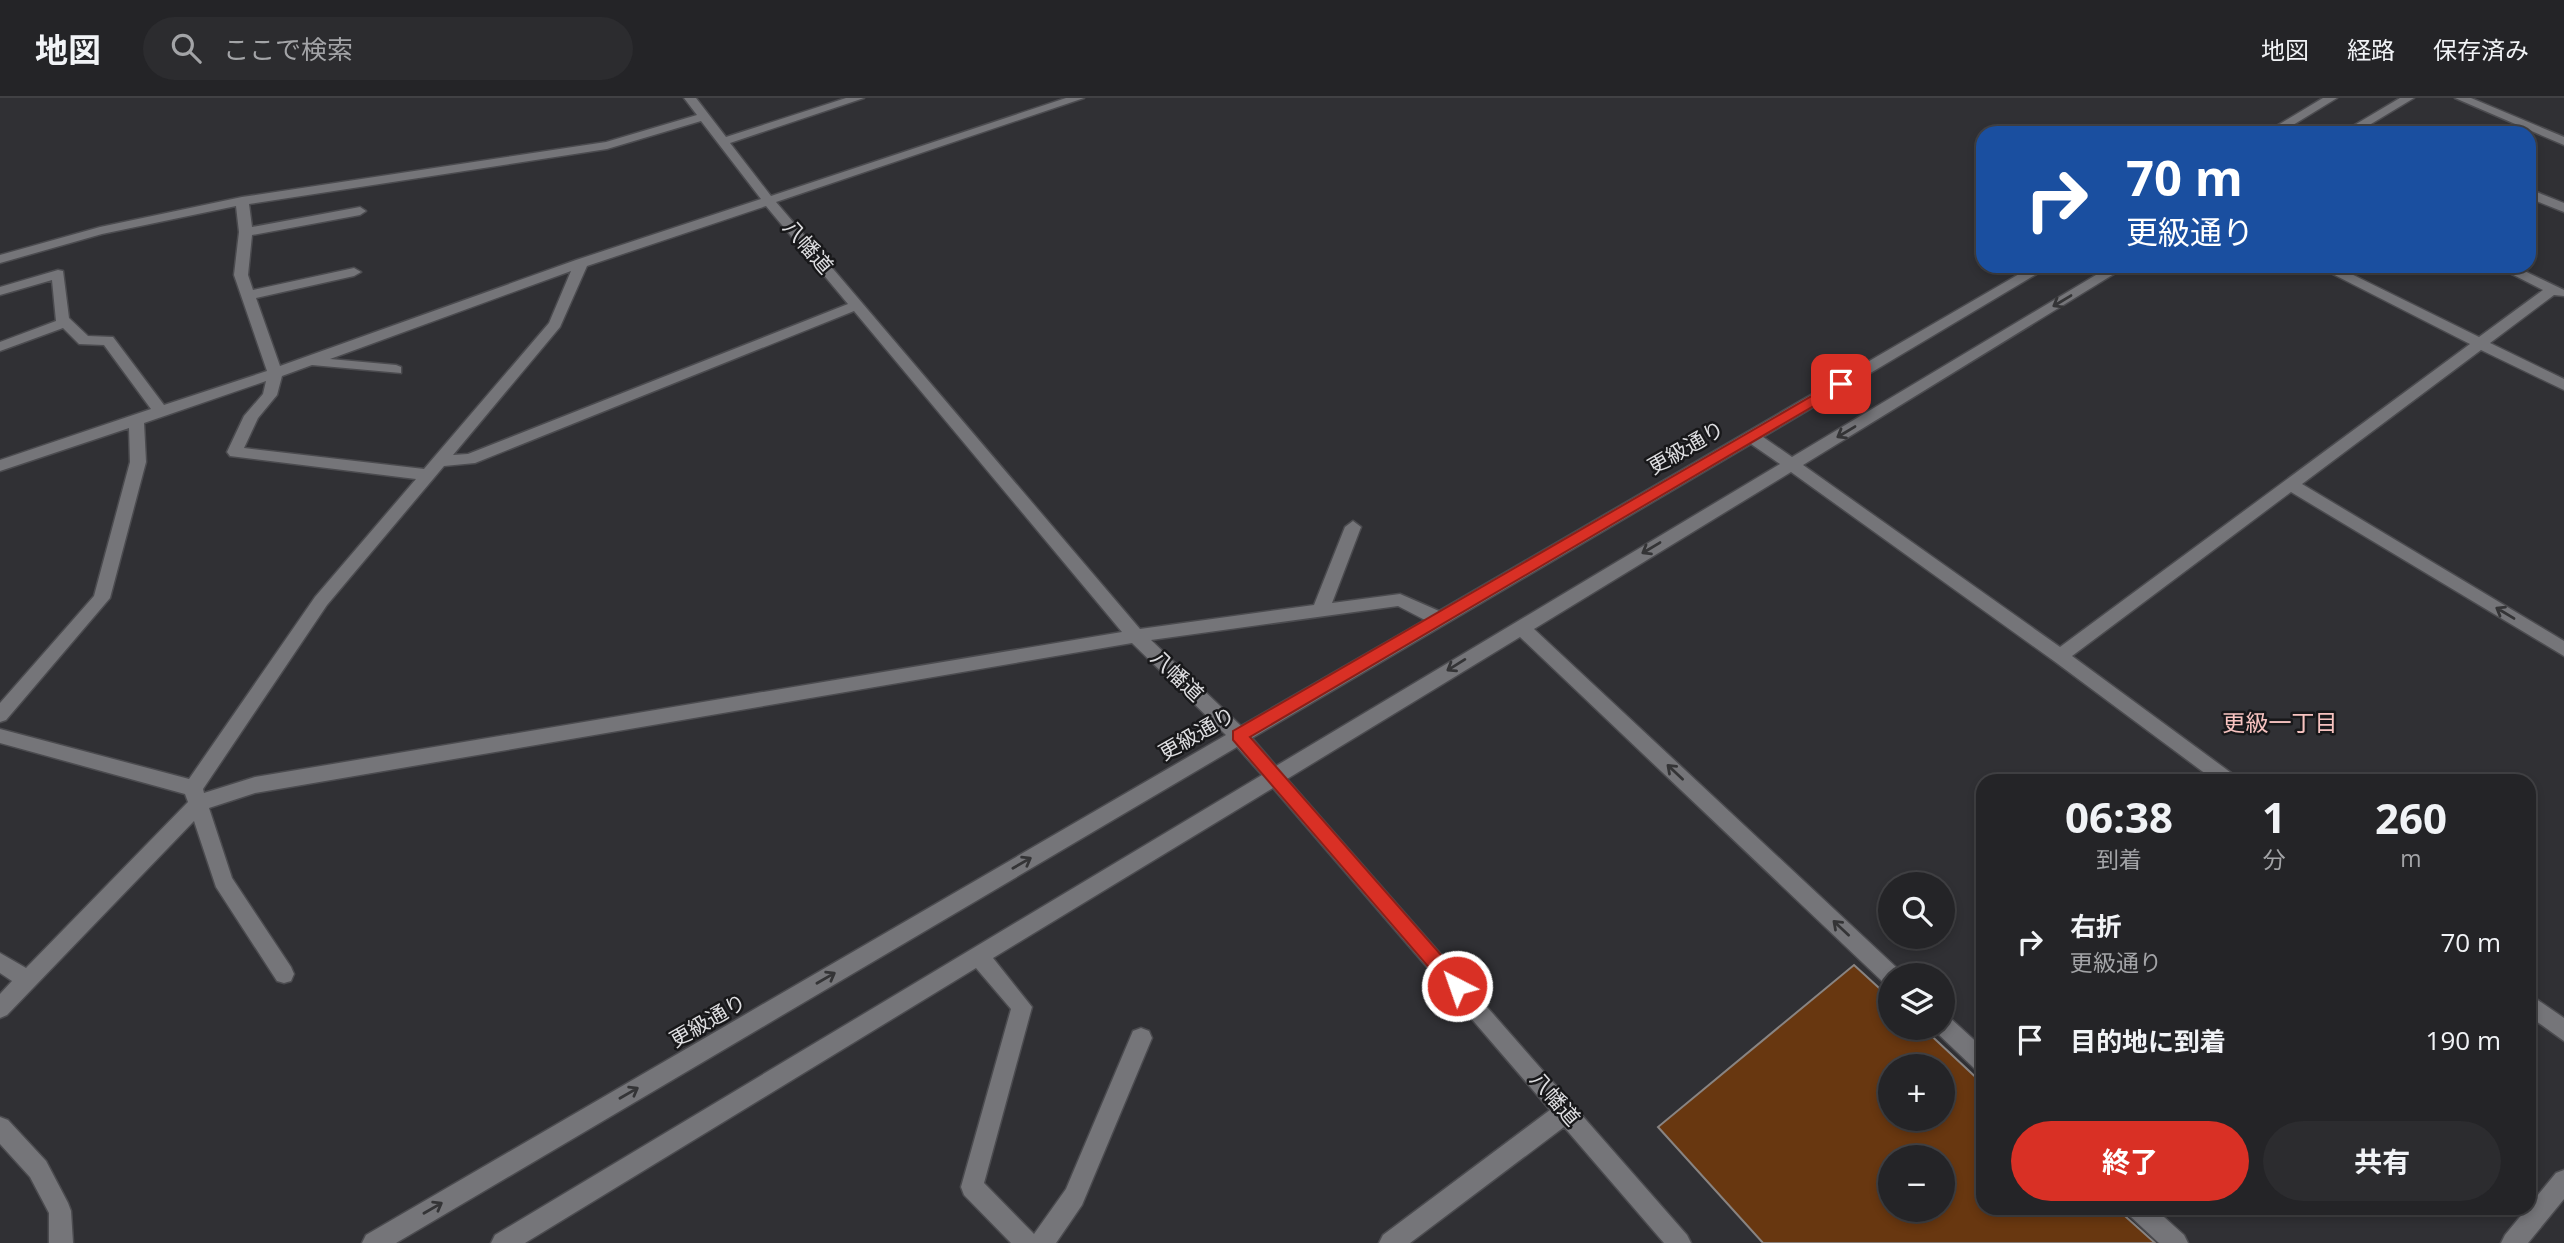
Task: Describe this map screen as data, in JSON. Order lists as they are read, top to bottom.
{
  "streets": {
    "street": ["八幡道", "更級通り"]
  },
  "crossings": [
    ["八幡道", "更級通り"]
  ],
  "districts": ["更級一丁目"],
  "page": {
    "header": "地図",
    "search": "ここで検索",
    "nav": ["地図", "経路", "保存済み"],
    "turn": ["70 m", "更級通り"],
    "eta": [
      "06:38",
      "到着",
      "1",
      "分",
      "260",
      "m"
    ],
    "map_buttons": ["+", "−"],
    "list": [
      {
        "name": "右折",
        "note": "更級通り",
        "value": "70 m"
      },
      {
        "name": "目的地に到着",
        "value": "190 m"
      }
    ],
    "buttons": ["終了", "共有"]
  }
}
